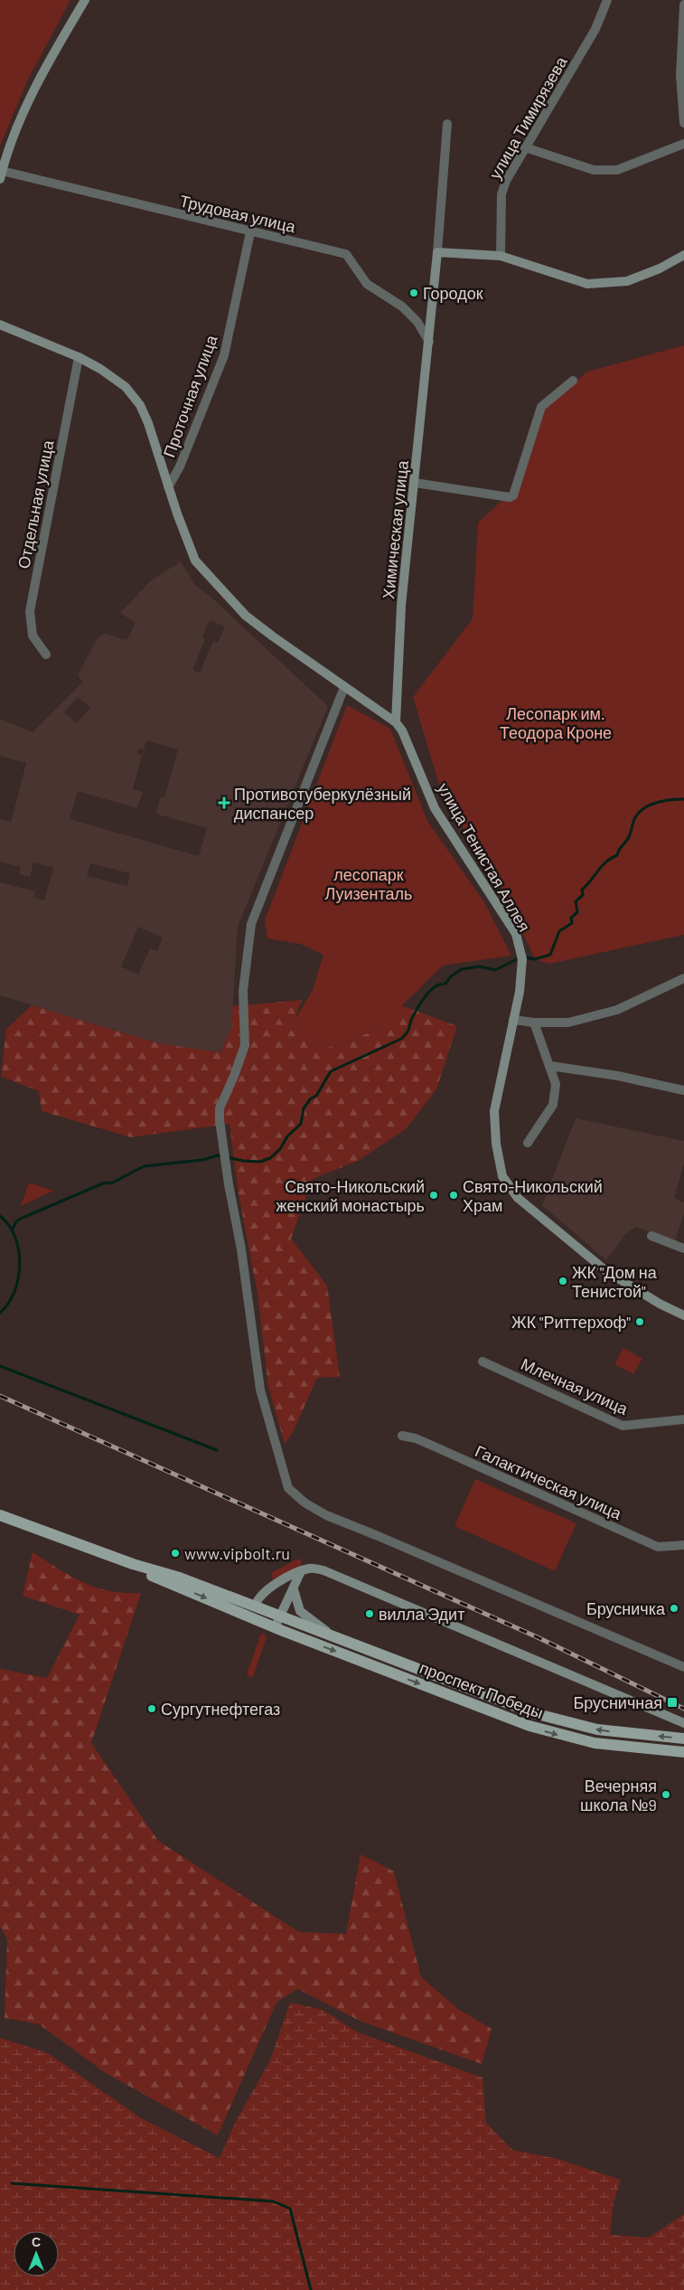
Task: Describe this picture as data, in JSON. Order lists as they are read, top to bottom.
{
  "streets": {
    "main road": ["проспект Победы"],
    "street": [
      "улица Тимирязева",
      "Трудовая улица",
      "Проточная улица",
      "Отдельная улица",
      "Химическая улица",
      "улица Тенистая Аллея",
      "Млечная улица",
      "Галактическая улица"
    ]
  },
  "crossings": [
    ["Трудовая улица", "Проточная улица"],
    ["Трудовая улица", "Химическая улица"],
    ["Проточная улица", "улица Тенистая Аллея"],
    ["Отдельная улица", "улица Тенистая Аллея"],
    ["Химическая улица", "улица Тенистая Аллея"]
  ],
  "parks": ["Лесопарк им. Теодора Кроне", "лесопарк Луизенталь"],
  "places": {
    "other": [
      "Городок",
      "Свято-Никольский женский монастырь",
      "Свято-Никольский Храм",
      "ЖК \"Дом на Тенистой\"",
      "ЖК \"Риттерхоф\"",
      "www.vipbolt.ru",
      "Брусничка",
      "вилла Эдит",
      "Сургутнефтегаз",
      "Вечерняя школа №9"
    ],
    "health": ["Противотуберкулёзный диспансер"],
    "transit": ["Брусничная"]
  },
  "north": "top"
}
